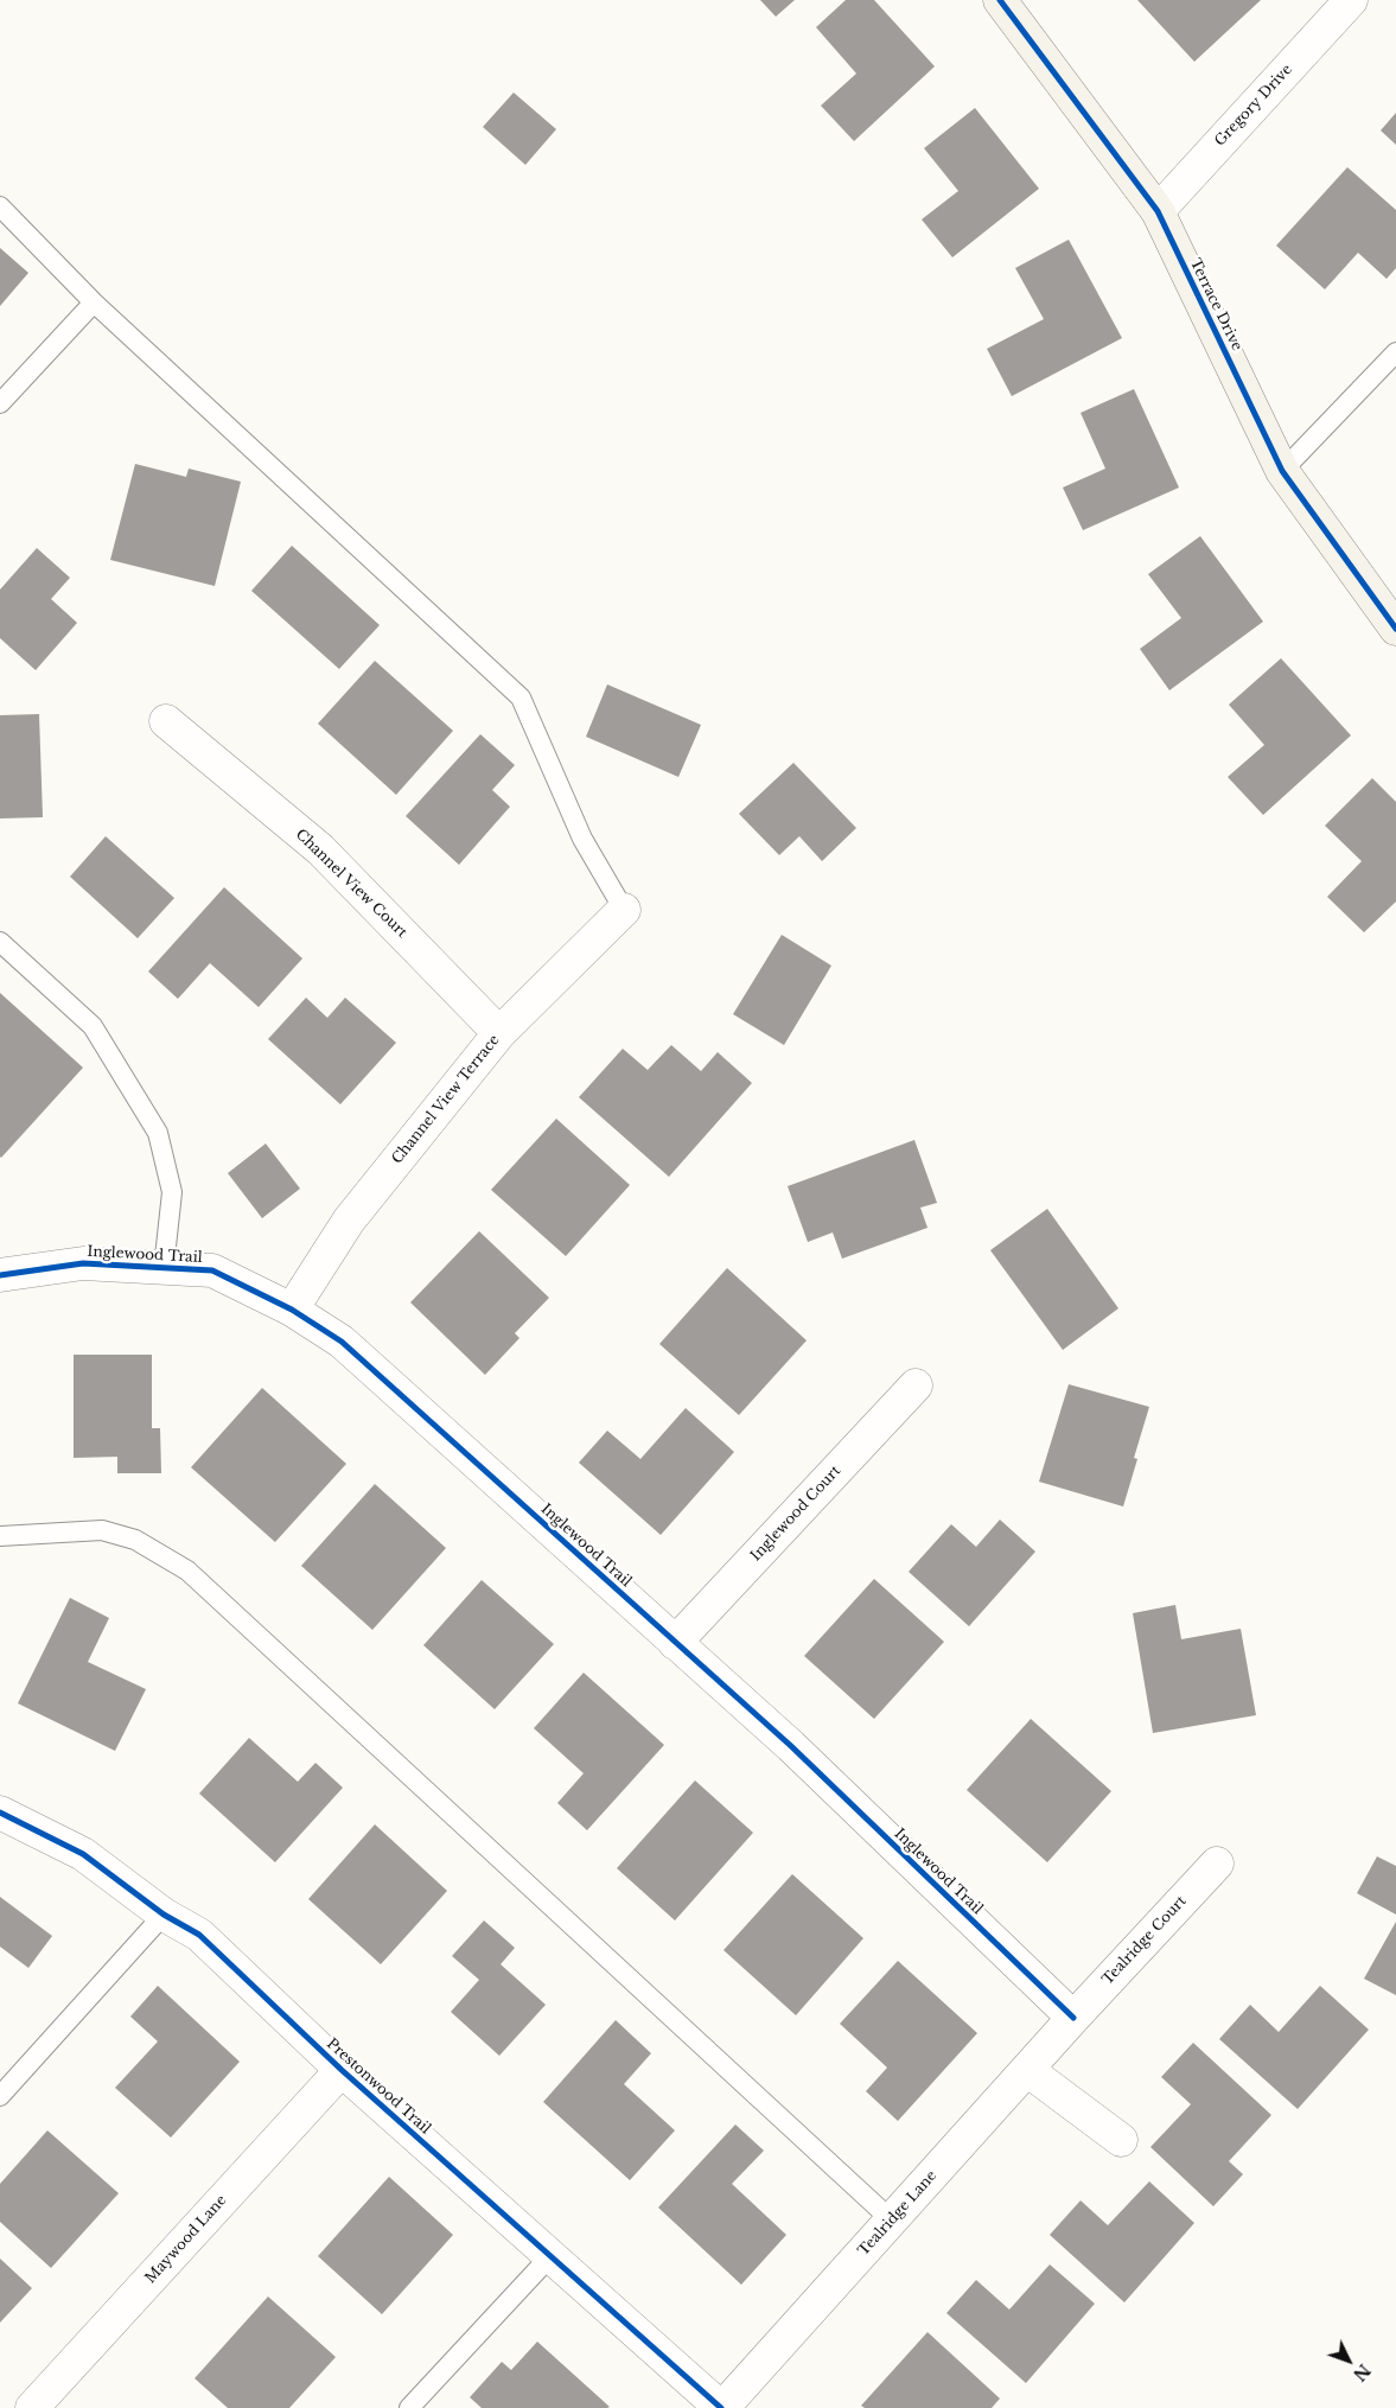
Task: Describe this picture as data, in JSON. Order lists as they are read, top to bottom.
{
  "streets": {
    "street": [
      "Gregory Drive",
      "Terrace Drive",
      "Channel View Court",
      "Channel View Terrace",
      "Inglewood Trail",
      "Inglewood Court",
      "Tealridge Court",
      "Prestonwood Trail",
      "Tealridge Lane",
      "Maywood Lane"
    ]
  },
  "crossings": [
    ["Gregory Drive", "Terrace Drive"],
    ["Channel View Court", "Channel View Terrace"],
    ["Channel View Terrace", "Inglewood Trail"],
    ["Inglewood Trail", "Inglewood Court"],
    ["Inglewood Trail", "Tealridge Court"],
    ["Inglewood Trail", "Tealridge Lane"],
    ["Tealridge Court", "Tealridge Lane"],
    ["Prestonwood Trail", "Tealridge Lane"],
    ["Prestonwood Trail", "Maywood Lane"]
  ],
  "north": "bottom right"
}
